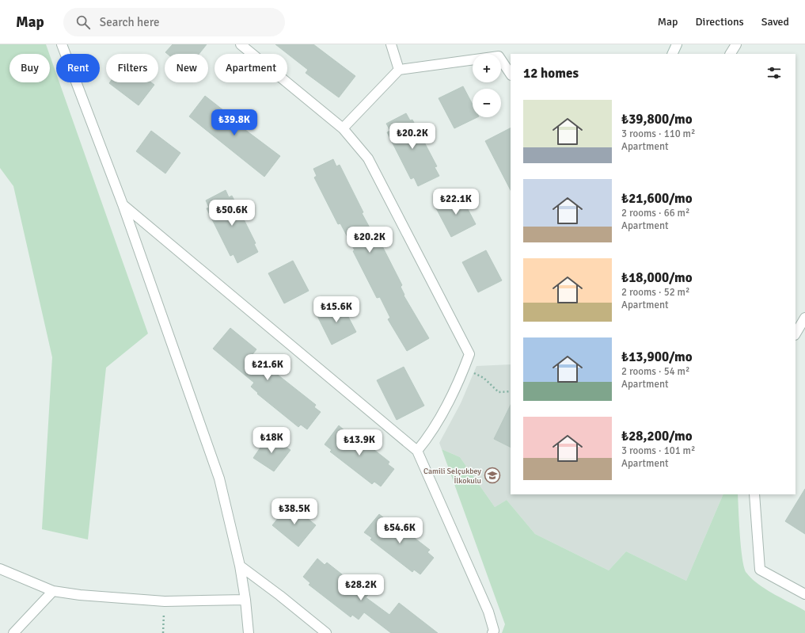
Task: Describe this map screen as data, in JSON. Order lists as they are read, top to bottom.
{
  "places": {
    "school or university": ["Camili Selçukbey İlkokulu"]
  },
  "page": {
    "header": "Map",
    "search": "Search here",
    "nav": ["Map", "Directions", "Saved"],
    "map_buttons": ["+", "−"],
    "chip": [
      "Buy",
      "Rent",
      "Filters",
      "New",
      "Apartment"
    ],
    "heading": "12 homes",
    "list": [
      {
        "name": "₺39,800/mo",
        "note": "3 rooms · 110 m² · Apartment"
      },
      {
        "name": "₺21,600/mo",
        "note": "2 rooms · 66 m² · Apartment"
      },
      {
        "name": "₺18,000/mo",
        "note": "2 rooms · 52 m² · Apartment"
      },
      {
        "name": "₺13,900/mo",
        "note": "2 rooms · 54 m² · Apartment"
      },
      {
        "name": "₺28,200/mo",
        "note": "3 rooms · 101 m² · Apartment"
      }
    ],
    "price": [
      "₺39.8K",
      "₺20.2K",
      "₺22.1K",
      "₺50.6K",
      "₺20.2K",
      "₺15.6K",
      "₺21.6K",
      "₺18K",
      "₺13.9K",
      "₺38.5K",
      "₺54.6K",
      "₺28.2K"
    ]
  }
}
